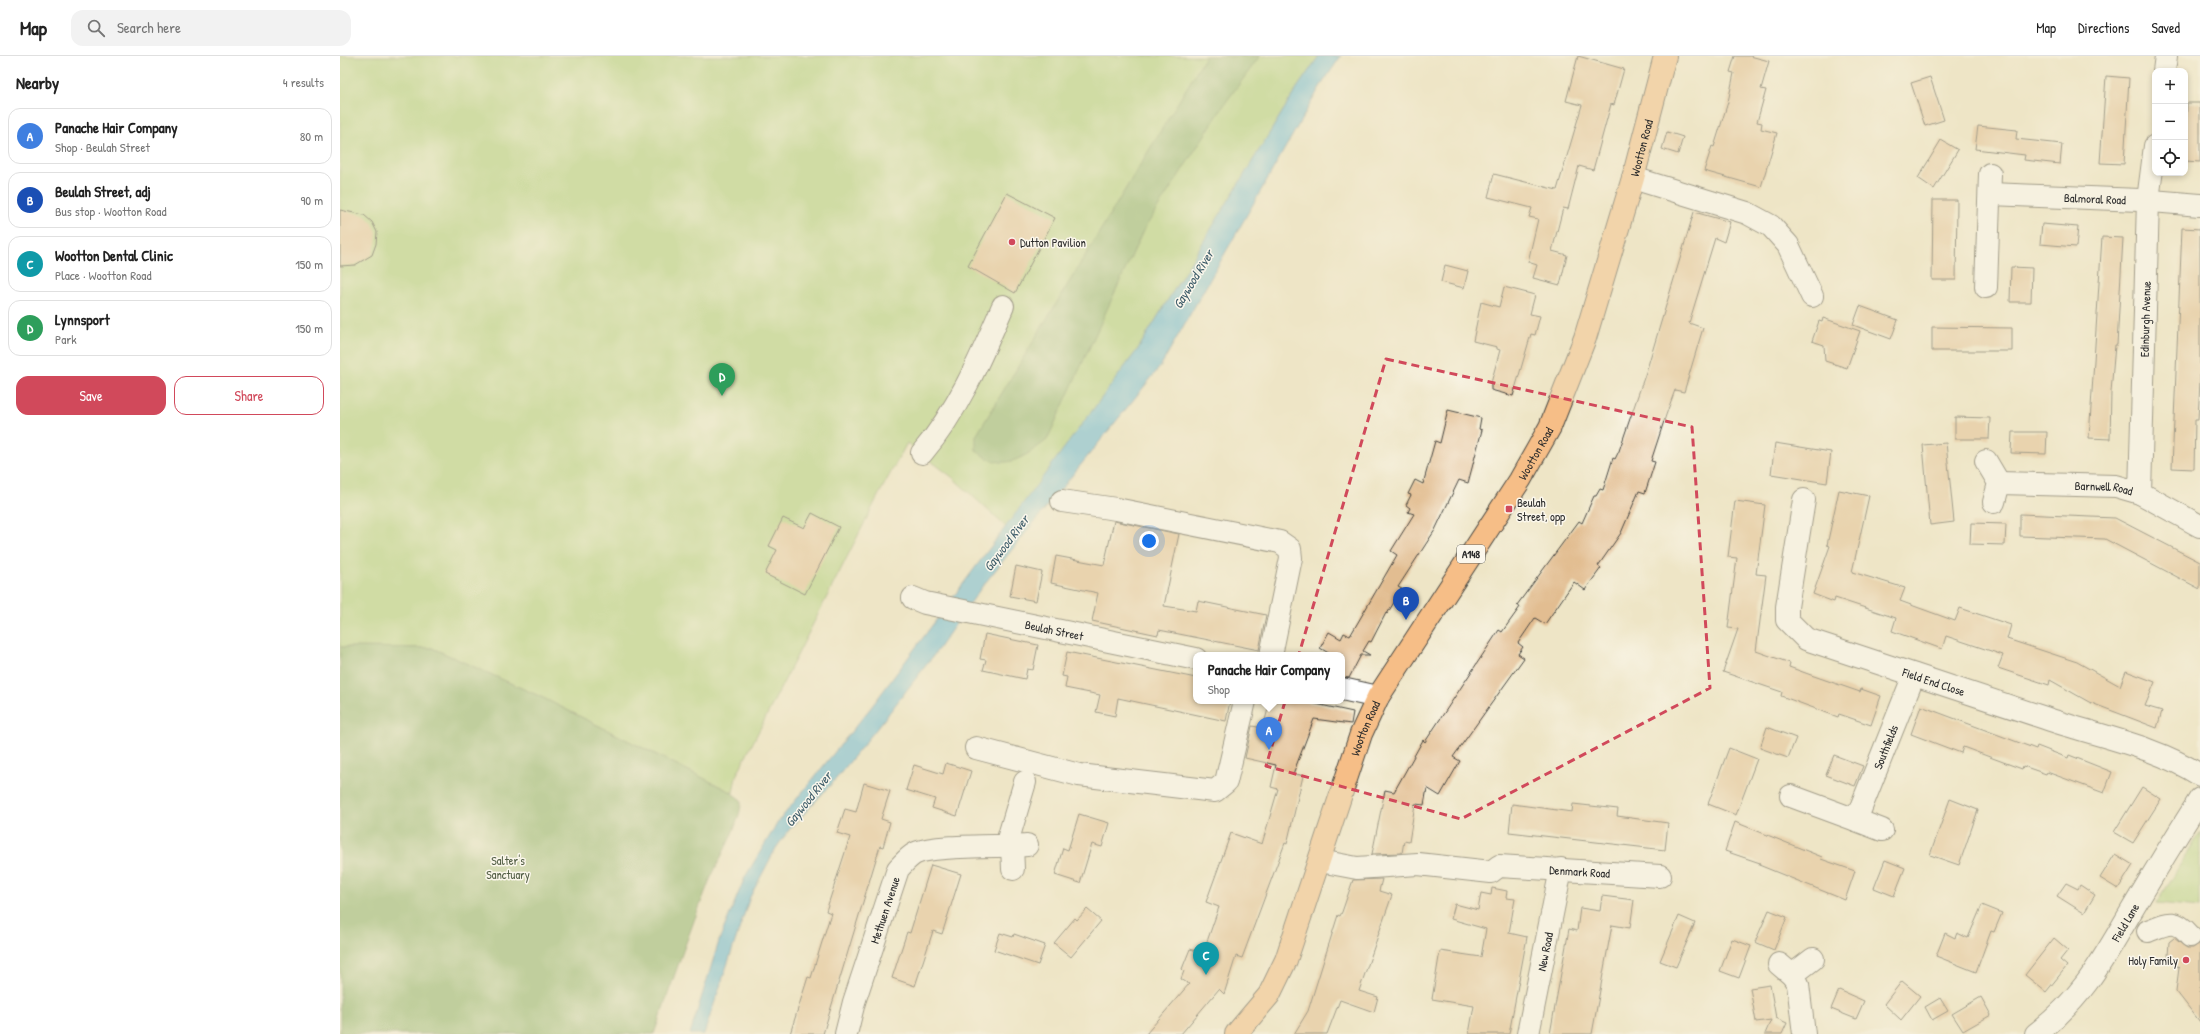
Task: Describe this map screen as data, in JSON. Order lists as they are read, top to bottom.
{
  "streets": {
    "main road": ["Wootton Road", "A148"],
    "street": [
      "Balmoral Road",
      "Edinburgh Avenue",
      "Barnwell Road",
      "Beulah Street",
      "Field End Close",
      "Southfields",
      "Denmark Road",
      "Methuen Avenue",
      "Field Lane",
      "New Road"
    ]
  },
  "crossings": [
    ["Wootton Road", "Denmark Road"],
    ["Balmoral Road", "Edinburgh Avenue"],
    ["Edinburgh Avenue", "Barnwell Road"],
    ["Field End Close", "Southfields"],
    ["Denmark Road", "New Road"]
  ],
  "water": ["Gaywood River"],
  "parks": ["Salter's Sanctuary"],
  "places": {
    "other": ["Dutton Pavilion", "Holy Family"],
    "transit": ["Beulah Street, opp"]
  },
  "page": {
    "header": "Map",
    "search": "Search here",
    "nav": ["Map", "Directions", "Saved"],
    "heading": ["Nearby", "4 results"],
    "map_buttons": ["+", "−"],
    "list": [
      {
        "mark": "A",
        "name": "Panache Hair Company",
        "note": "Shop · Beulah Street",
        "value": "80 m"
      },
      {
        "mark": "B",
        "name": "Beulah Street, adj",
        "note": "Bus stop · Wootton Road",
        "value": "90 m"
      },
      {
        "mark": "C",
        "name": "Wootton Dental Clinic",
        "note": "Place · Wootton Road",
        "value": "150 m"
      },
      {
        "mark": "D",
        "name": "Lynnsport",
        "note": "Park",
        "value": "150 m"
      }
    ],
    "pins": [
      "D",
      "B",
      "A",
      "C"
    ],
    "buttons": ["Save", "Share"],
    "popup": ["Panache Hair Company", "Shop"]
  }
}
